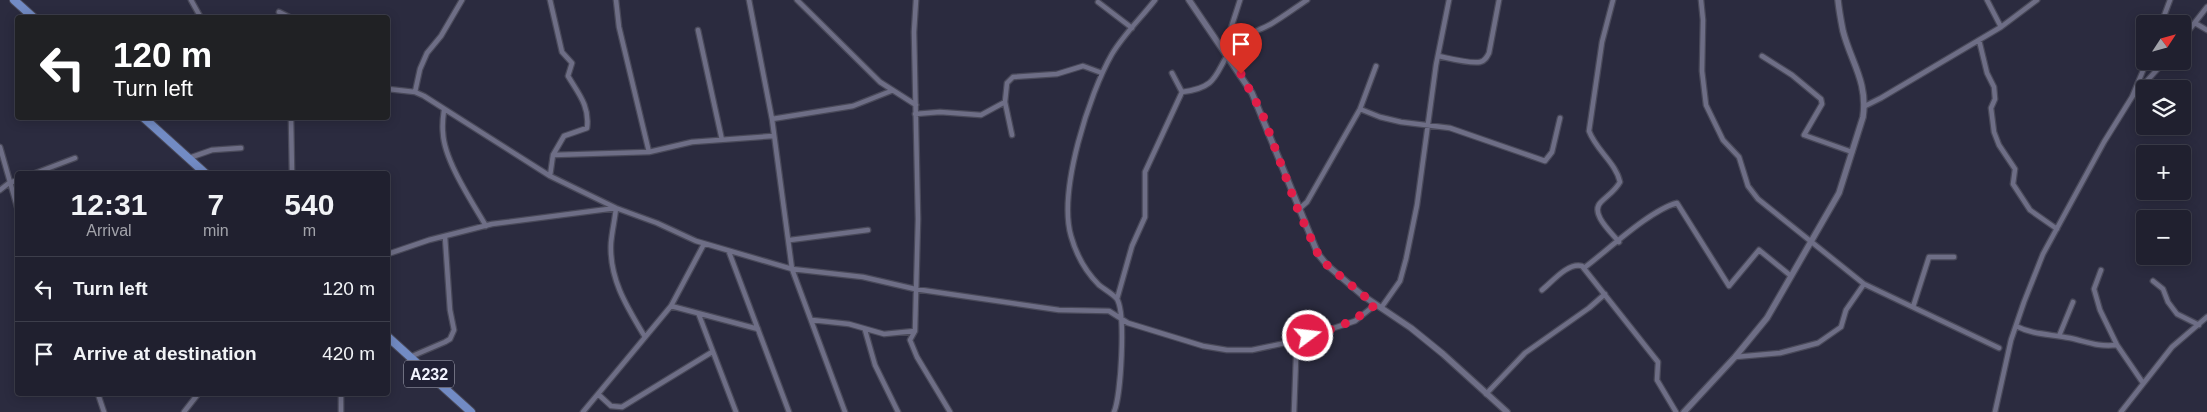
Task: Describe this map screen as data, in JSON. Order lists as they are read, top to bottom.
{
  "streets": {
    "main road": ["A232"]
  },
  "north": "top right",
  "page": {
    "map_buttons": ["+", "−"],
    "turn": ["120 m", "Turn left"],
    "eta": [
      "12:31",
      "Arrival",
      "7",
      "min",
      "540",
      "m"
    ],
    "list": [
      {
        "name": "Turn left",
        "value": "120 m"
      },
      {
        "name": "Arrive at destination",
        "value": "420 m"
      }
    ]
  }
}
